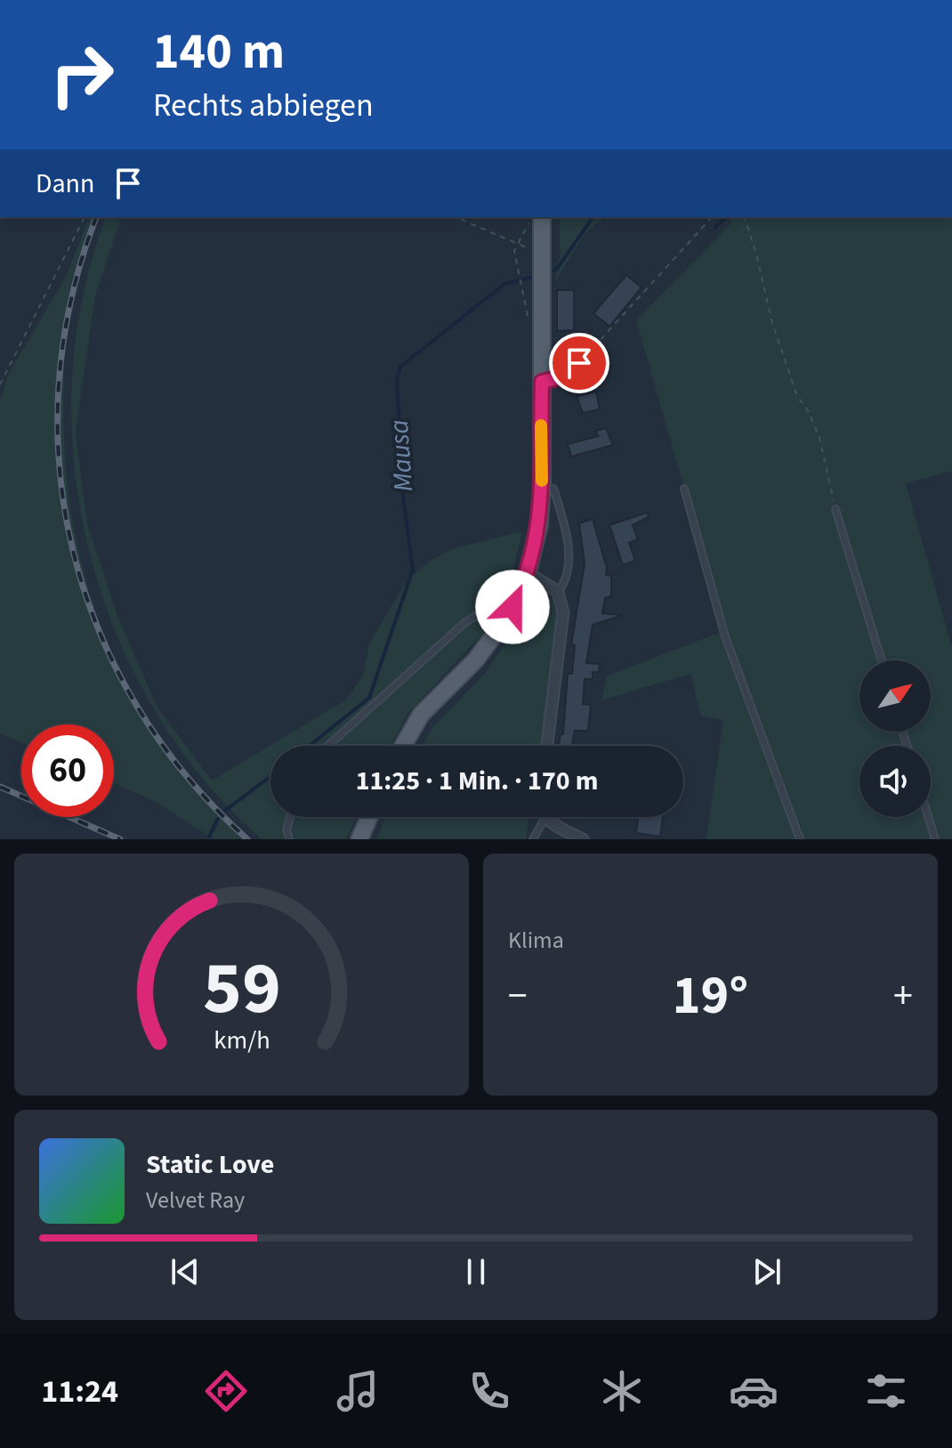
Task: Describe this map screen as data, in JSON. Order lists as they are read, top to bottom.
{
  "water": ["Mausa"],
  "north": "top right",
  "page": {
    "turn": ["140 m", "Rechts abbiegen"],
    "then": "Dann",
    "limit": "60",
    "trip": "11:25 · 1 Min. · 170 m",
    "tile": "Klima",
    "heat": ["−", "19°", "+"],
    "song": ["Static Love", "Velvet Ray"],
    "tabs": "11:24",
    "gauge": ["59", "km/h"]
  }
}
